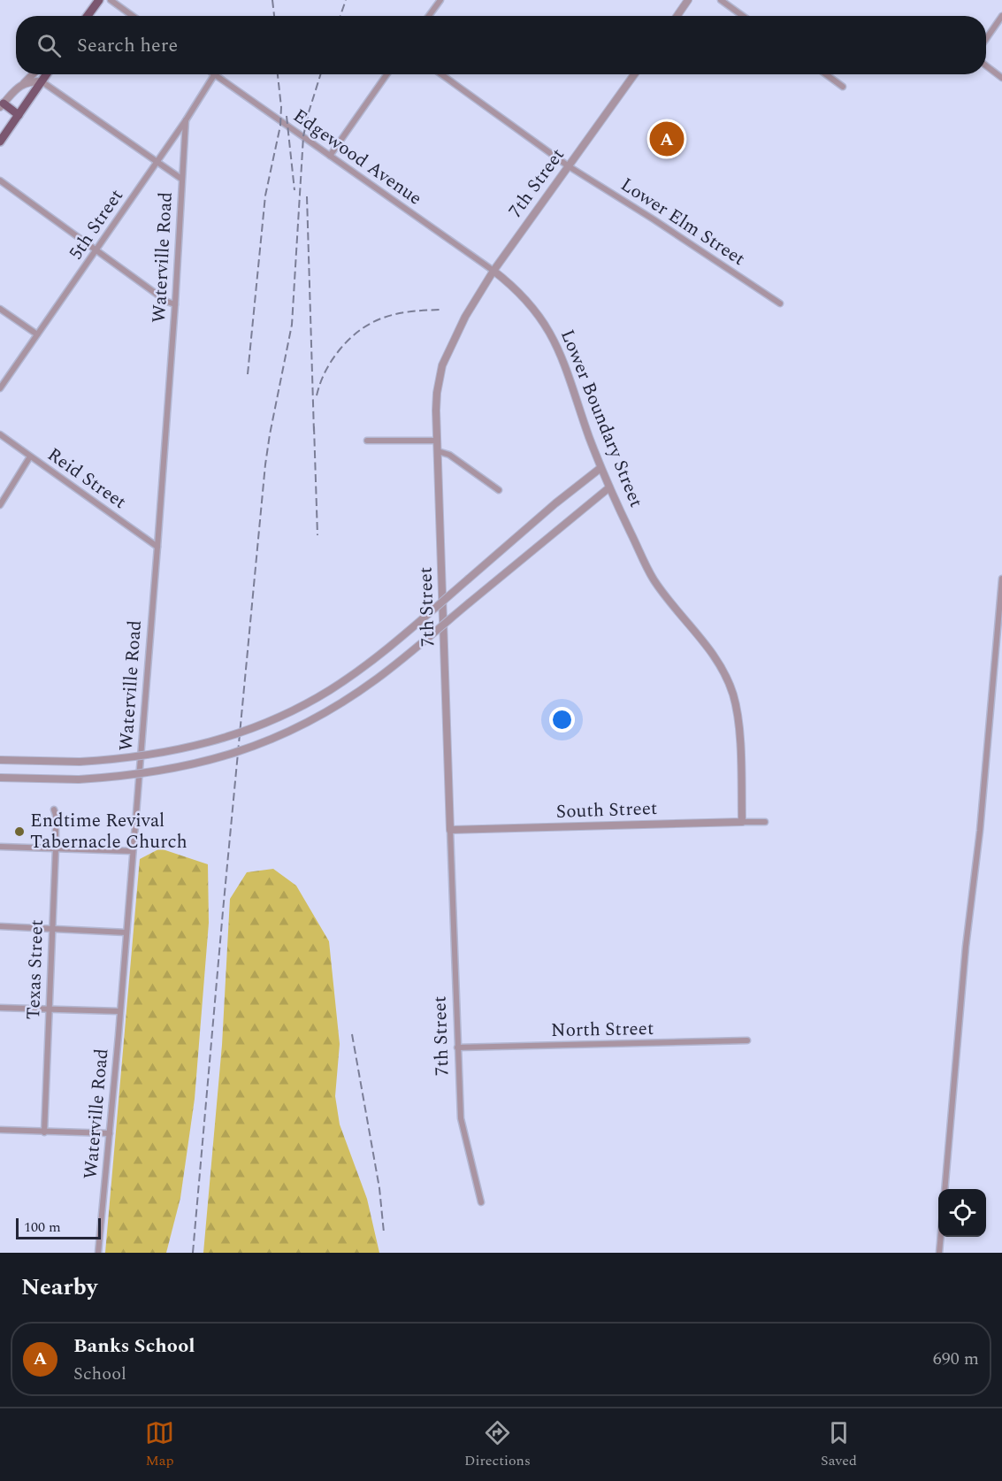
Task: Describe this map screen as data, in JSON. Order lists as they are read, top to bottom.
{
  "streets": {
    "street": [
      "Edgewood Avenue",
      "7th Street",
      "Lower Elm Street",
      "5th Street",
      "Waterville Road",
      "Lower Boundary Street",
      "Reid Street",
      "South Street",
      "Texas Street",
      "North Street"
    ]
  },
  "crossings": [
    ["Edgewood Avenue", "7th Street"],
    ["Edgewood Avenue", "5th Street"],
    ["Edgewood Avenue", "Lower Boundary Street"],
    ["7th Street", "Lower Elm Street"],
    ["7th Street", "Lower Boundary Street"],
    ["7th Street", "South Street"],
    ["7th Street", "North Street"],
    ["5th Street", "Waterville Road"],
    ["Waterville Road", "Reid Street"],
    ["Lower Boundary Street", "South Street"]
  ],
  "places": ["Endtime Revival Tabernacle Church"],
  "scale_bar": "100 m",
  "page": {
    "search": "Search here",
    "pins": "A",
    "scale": "100 m",
    "heading": "Nearby",
    "list": [
      {
        "mark": "A",
        "name": "Banks School",
        "note": "School",
        "value": "690 m"
      }
    ],
    "nav": ["Map", "Directions", "Saved"]
  }
}
